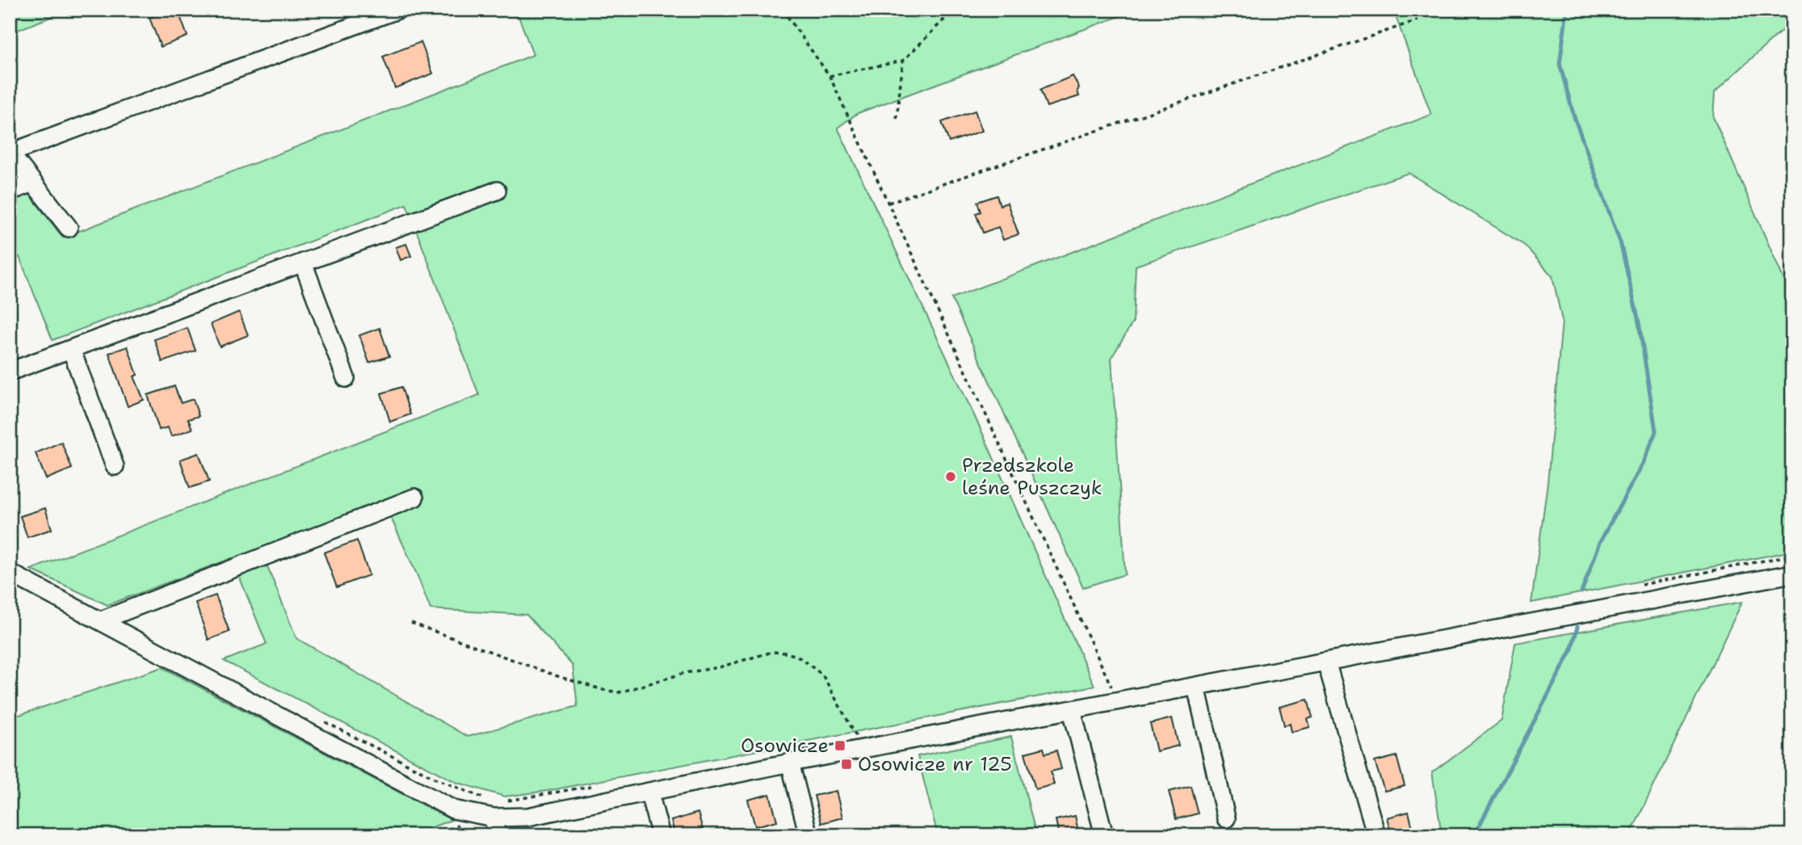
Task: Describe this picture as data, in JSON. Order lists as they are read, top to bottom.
{
  "places": {
    "other": ["Przedszkole leśne Puszczyk"],
    "transit": ["Osowicze", "Osowicze nr 125"]
  }
}
